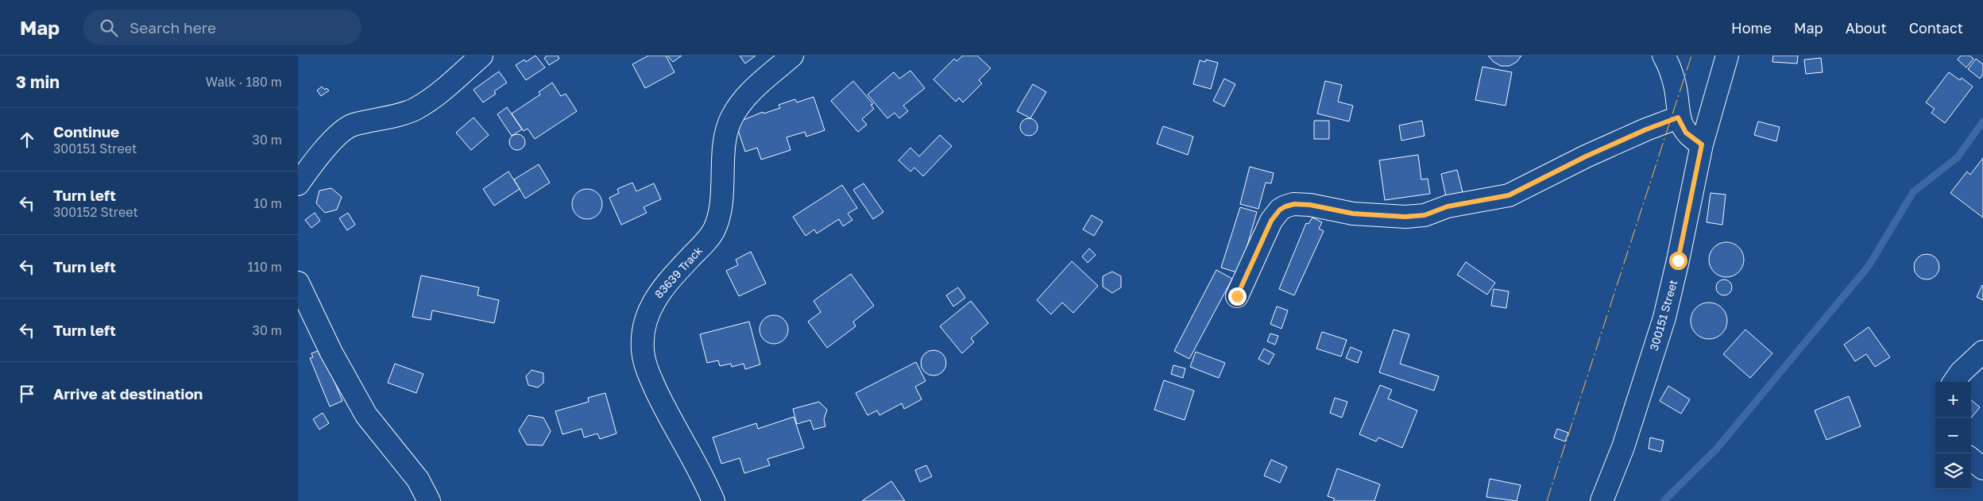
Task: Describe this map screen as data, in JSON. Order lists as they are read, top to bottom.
{
  "streets": {
    "street": ["83639 Track", "300151 Street"]
  },
  "page": {
    "header": "Map",
    "search": "Search here",
    "nav": [
      "Home",
      "Map",
      "About",
      "Contact"
    ],
    "heading": ["3 min", "Walk · 180 m"],
    "list": [
      ["Continue", "300151 Street", "30 m"],
      ["Turn left", "300152 Street", "10 m"],
      ["Turn left", "110 m"],
      ["Turn left", "30 m"],
      "Arrive at destination"
    ],
    "map_buttons": ["+", "−"]
  }
}
